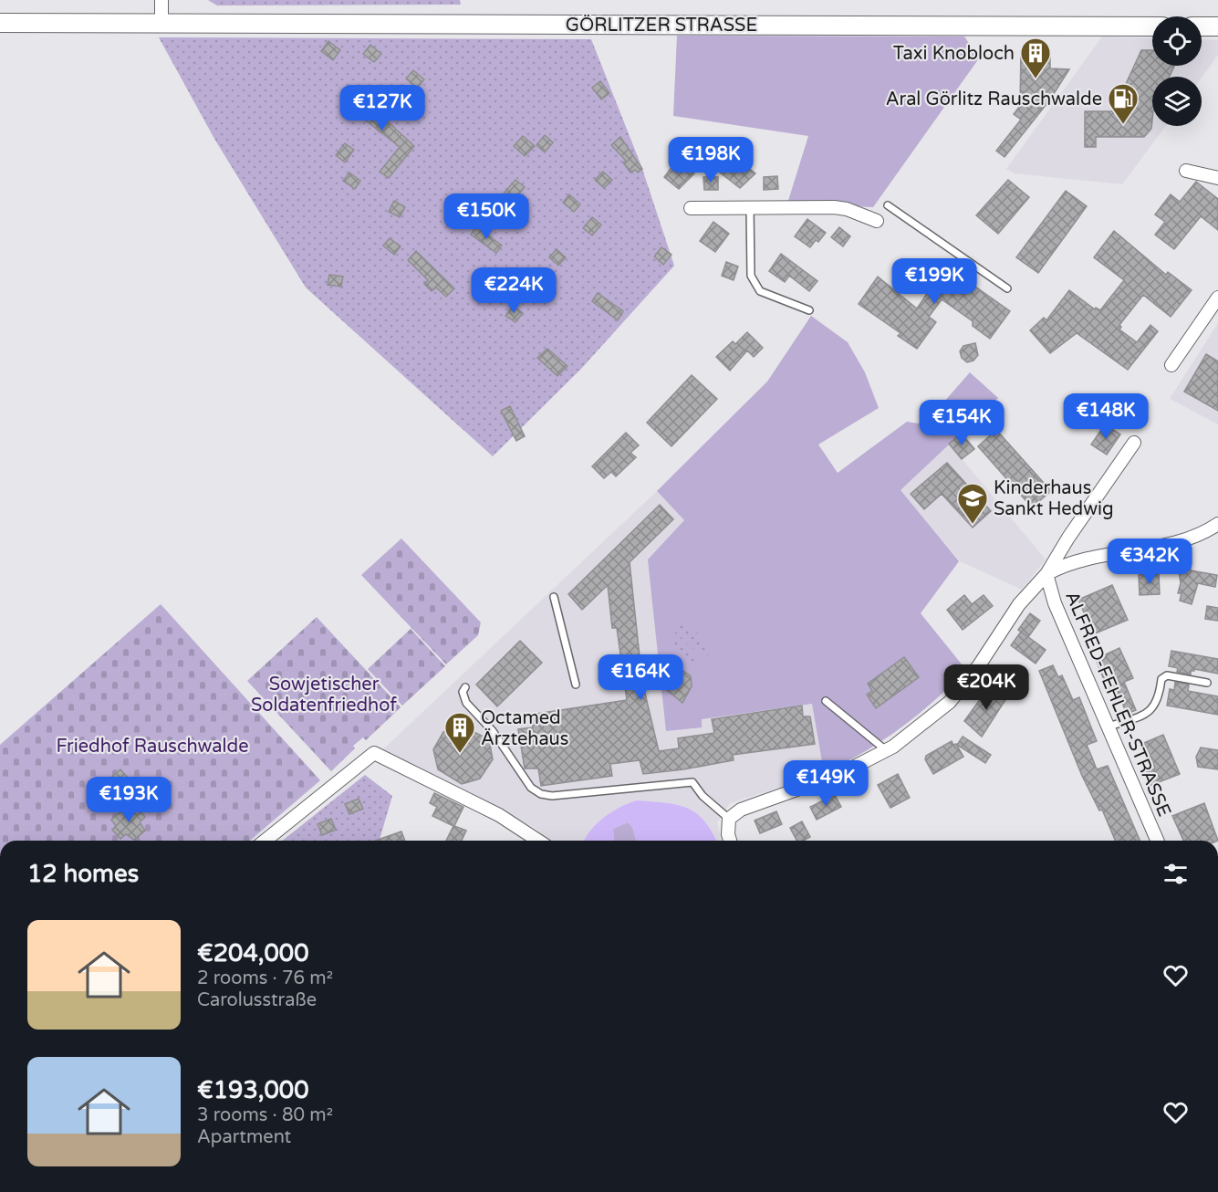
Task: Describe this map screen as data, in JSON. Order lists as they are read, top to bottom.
{
  "streets": {
    "street": ["GÖRLITZER STRASSE", "ALFRED-FEHLER-STRASSE"]
  },
  "parks": ["Sowjetischer Soldatenfriedhof", "Friedhof Rauschwalde"],
  "places": {
    "building": ["Taxi Knobloch", "Octamed Ärztehaus"],
    "fuel station": ["Aral Görlitz Rauschwalde"],
    "school or university": ["Kinderhaus Sankt Hedwig"]
  },
  "page": {
    "price": [
      "€127K",
      "€198K",
      "€150K",
      "€199K",
      "€224K",
      "€148K",
      "€154K",
      "€342K",
      "€164K",
      "€204K",
      "€149K",
      "€193K"
    ],
    "heading": "12 homes",
    "list": [
      {
        "name": "€204,000",
        "note": "2 rooms · 76 m² · Carolusstraße"
      },
      {
        "name": "€193,000",
        "note": "3 rooms · 80 m² · Apartment"
      }
    ]
  }
}
